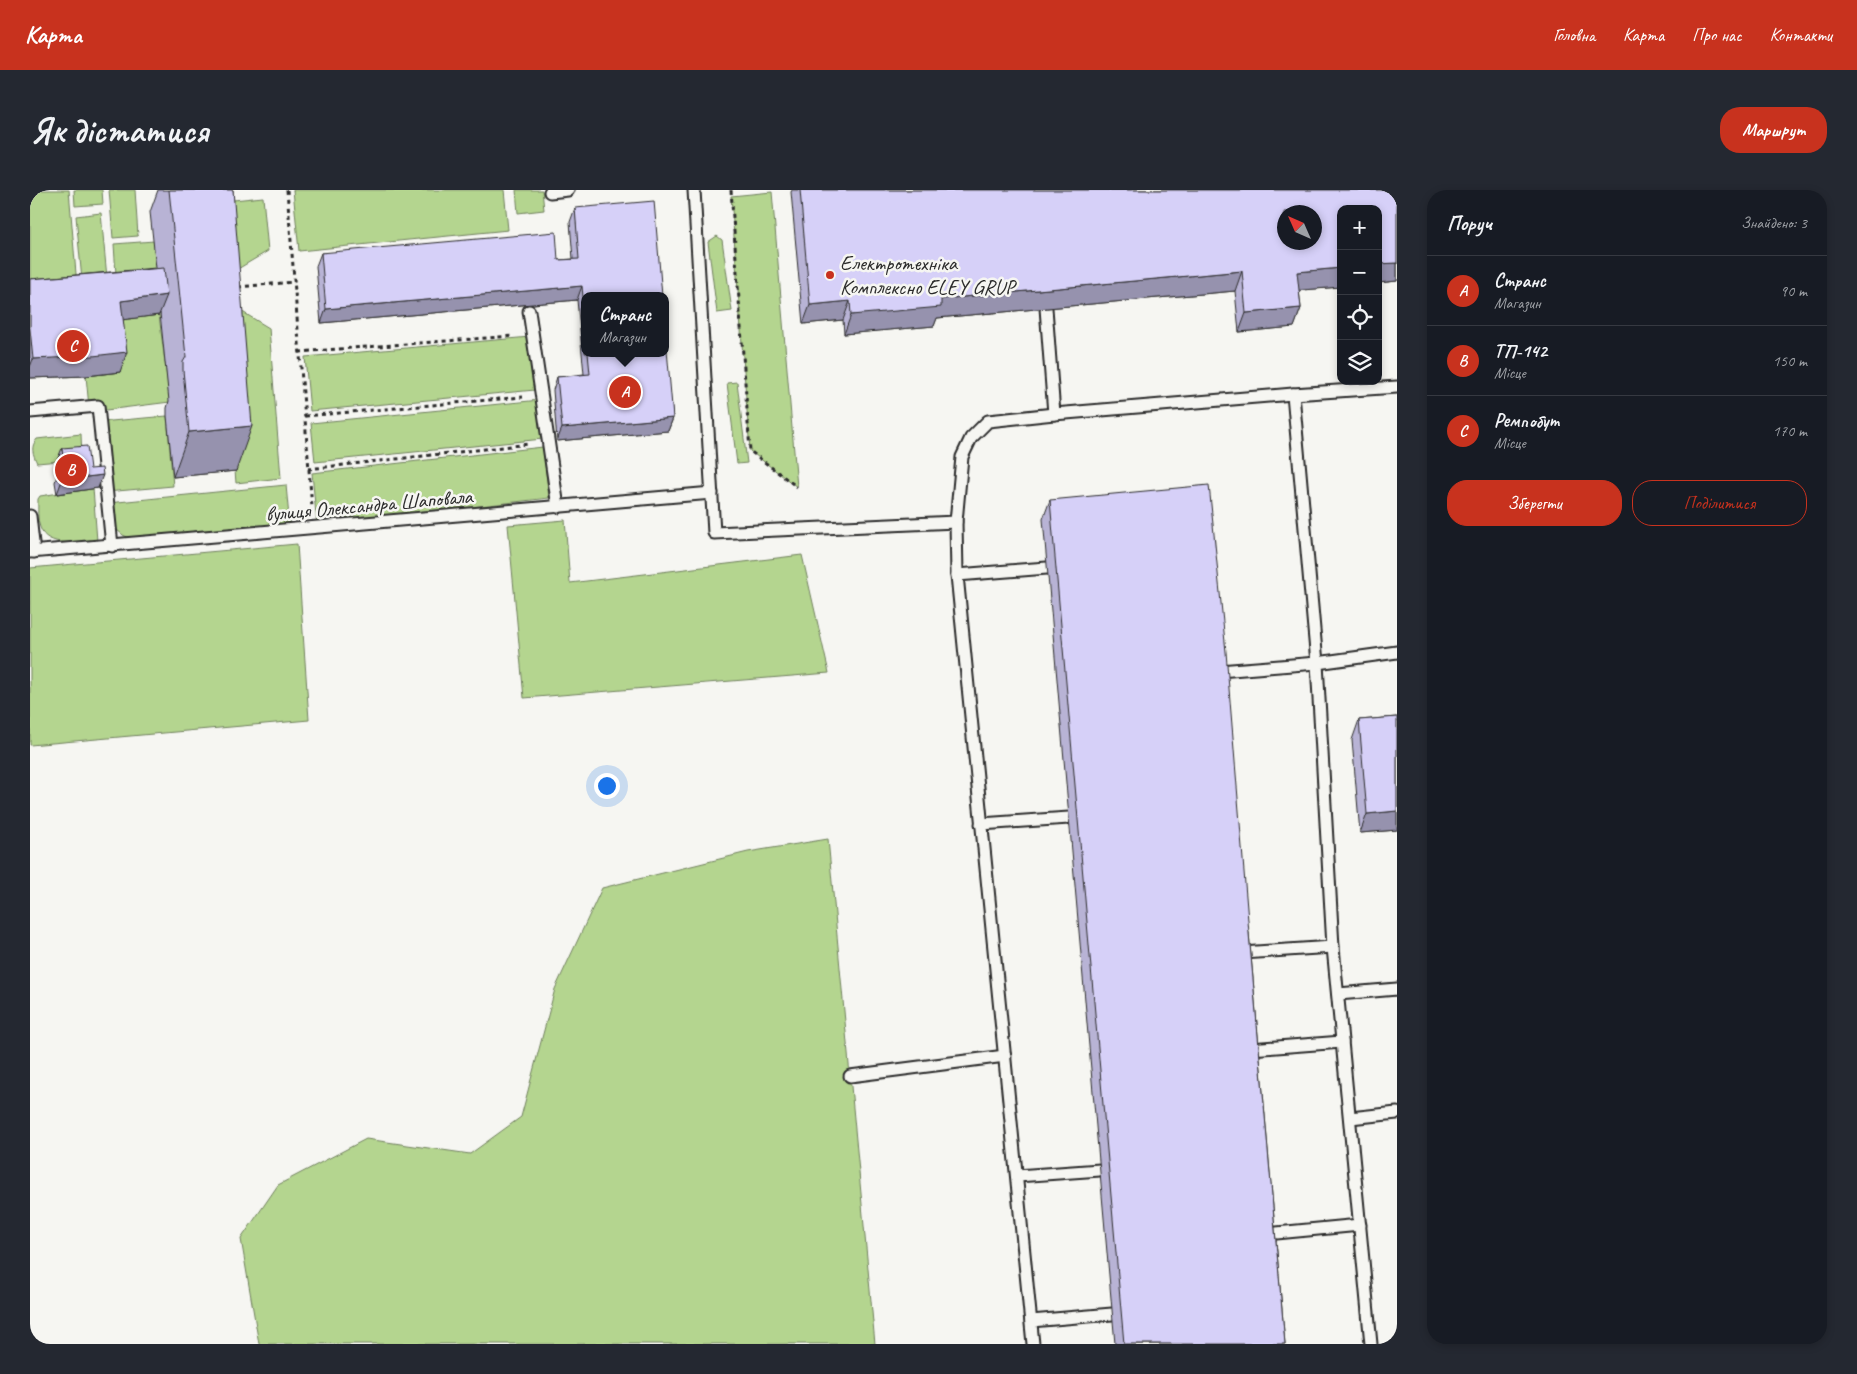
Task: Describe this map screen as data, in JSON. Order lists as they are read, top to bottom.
{
  "streets": {
    "lane": ["вулиця Олександра Шаповала"]
  },
  "places": ["Електротехніка Комплексно ELEY GRUP"],
  "north": "top left",
  "page": {
    "header": "Карта",
    "nav": [
      "Головна",
      "Карта",
      "Про нас",
      "Контакти"
    ],
    "buttons": [
      "Маршрут",
      ["Зберегти", "Поділитися"]
    ],
    "title": "Як дістатися",
    "heading": ["Поруч", "Знайдено: 3"],
    "map_buttons": ["+", "−"],
    "list": [
      {
        "mark": "A",
        "name": "Странс",
        "note": "Магазин",
        "value": "90 m"
      },
      {
        "mark": "B",
        "name": "ТП-142",
        "note": "Місце",
        "value": "150 m"
      },
      {
        "mark": "C",
        "name": "Ремпобут",
        "note": "Місце",
        "value": "170 m"
      }
    ],
    "popup": ["Странс", "Магазин"],
    "pins": ["C", "A", "B"]
  }
}
